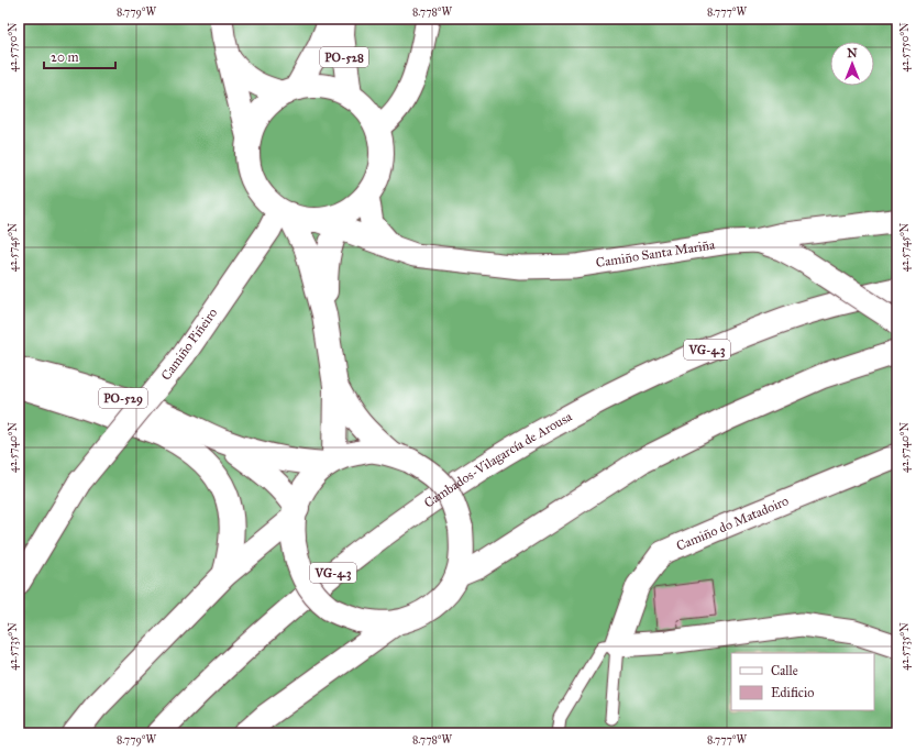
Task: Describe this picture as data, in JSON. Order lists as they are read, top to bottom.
{
  "streets": {
    "main road": [
      "PO-528",
      "VG-4.3",
      "PO-529",
      "Cambados-Vilagarcía de Arousa"
    ],
    "street": ["Camiño Santa Mariña", "Camiño Piñeiro", "Camiño do Matadoiro"]
  },
  "crossings": [
    ["PO-528", "Camiño Santa Mariña"],
    ["PO-528", "Camiño Piñeiro"],
    ["Camiño Santa Mariña", "Camiño Piñeiro"]
  ],
  "legend": ["Calle", "Edificio"],
  "scale_bar": "20 m",
  "north": "top",
  "coordinates": [
    "8.779°W",
    "8.778°W",
    "8.777°W",
    "42.5750°N",
    "42.5745°N",
    "42.5740°N",
    "42.5735°N"
  ]
}
